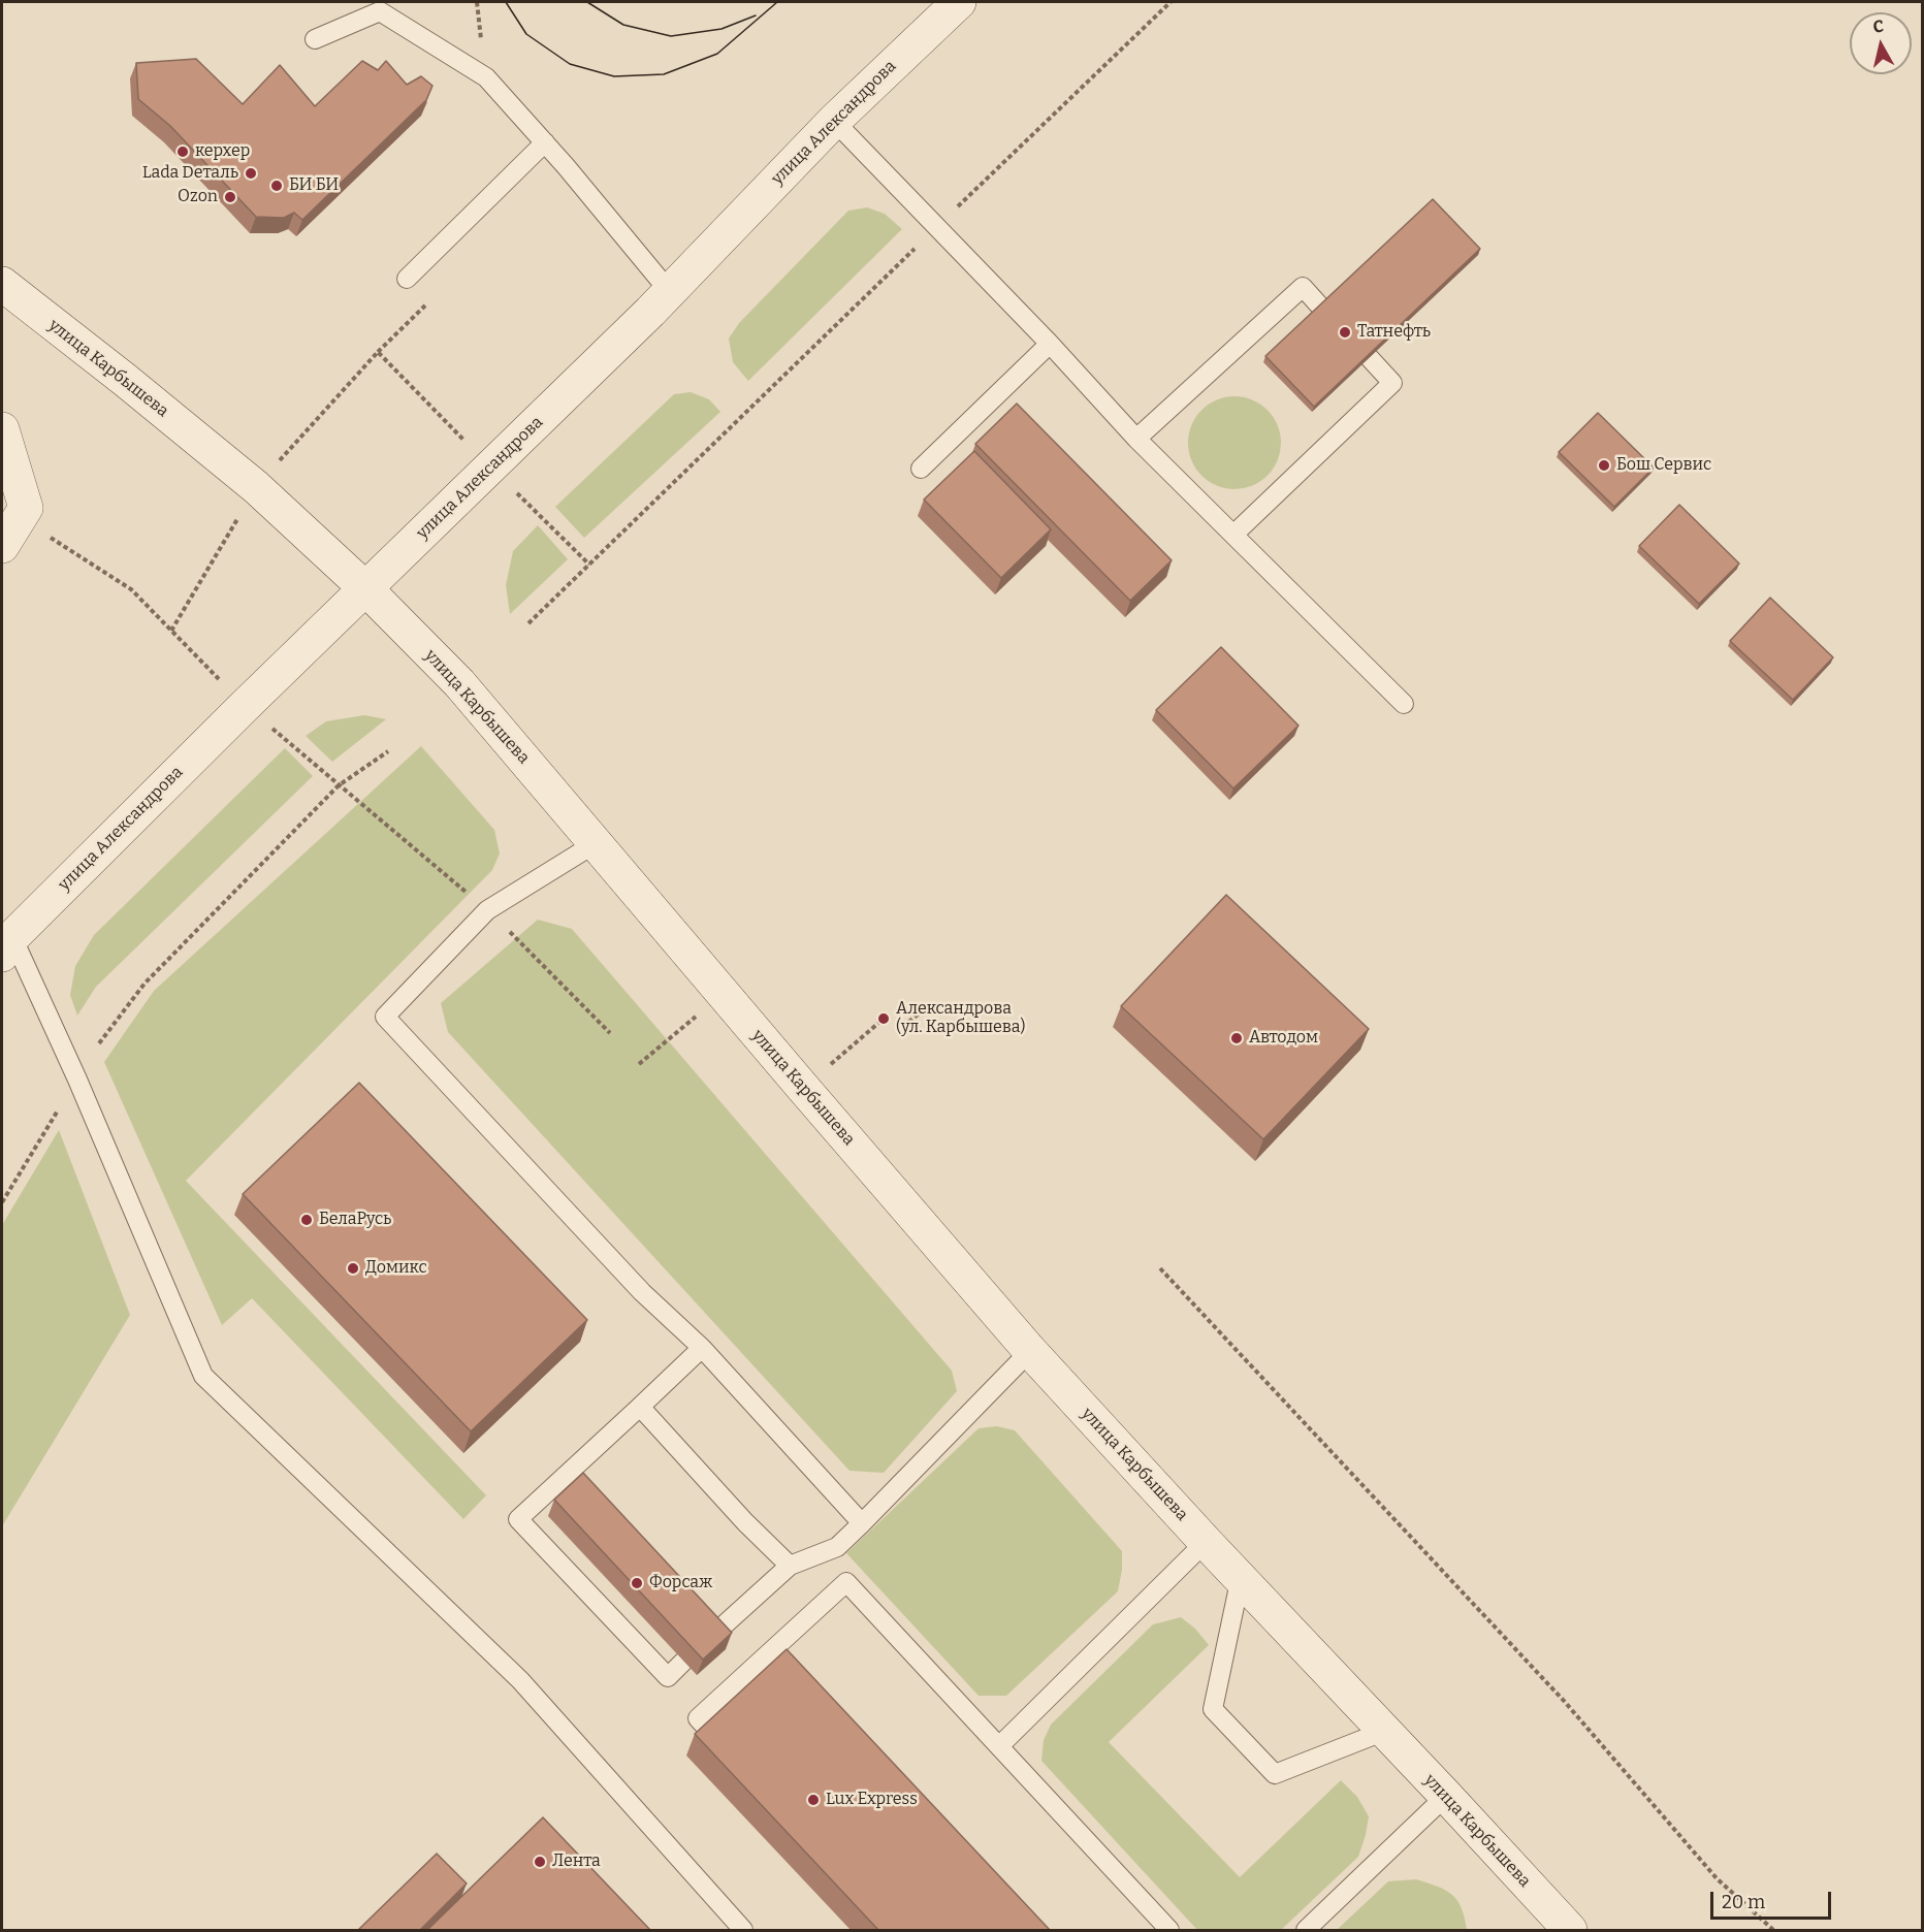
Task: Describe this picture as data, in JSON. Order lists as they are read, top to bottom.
{
  "streets": {
    "street": ["улица Александрова", "улица Карбышева"]
  },
  "crossings": [
    ["улица Александрова", "улица Карбышева"]
  ],
  "places": [
    "керхер",
    "Lada Dеталь",
    "БИ БИ",
    "Ozon",
    "Татнефть",
    "Бош Сервис",
    "Александрова (ул. Карбышева)",
    "Автодом",
    "БелаРусь",
    "Домикс",
    "Форсаж",
    "Lux Express",
    "Лента"
  ],
  "scale_bar": "20 m",
  "north": "top"
}
